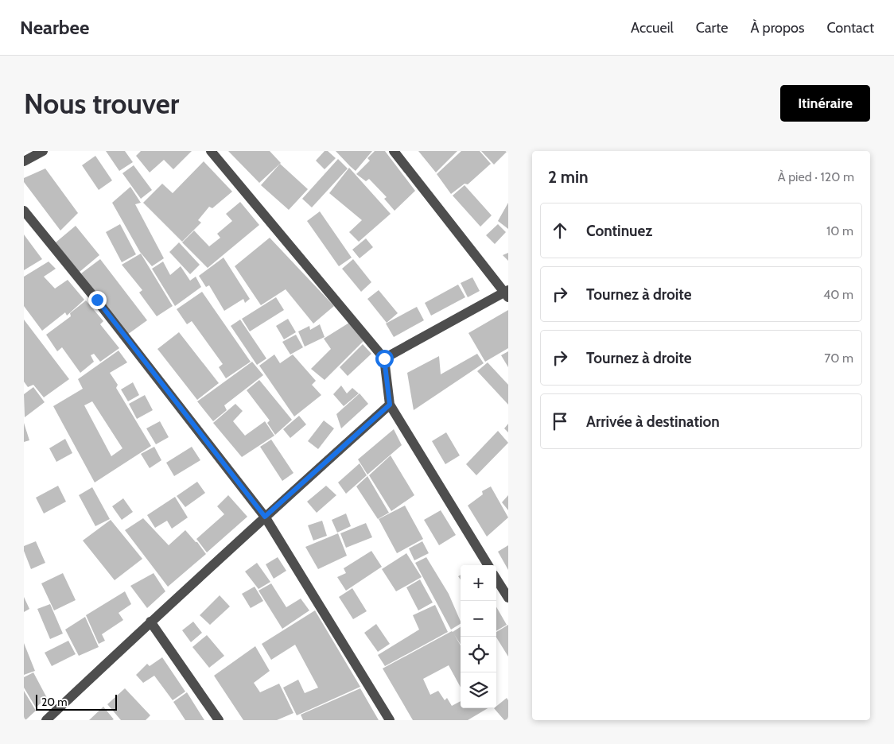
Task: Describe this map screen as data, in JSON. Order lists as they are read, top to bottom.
{
  "scale_bar": "20 m",
  "page": {
    "header": "Nearbee",
    "nav": [
      "Accueil",
      "Carte",
      "À propos",
      "Contact"
    ],
    "buttons": "Itinéraire",
    "title": "Nous trouver",
    "heading": ["2 min", "À pied · 120 m"],
    "list": [
      ["Continuez", "10 m"],
      ["Tournez à droite", "40 m"],
      ["Tournez à droite", "70 m"],
      "Arrivée à destination"
    ],
    "map_buttons": ["+", "−"],
    "scale": "20 m"
  }
}
